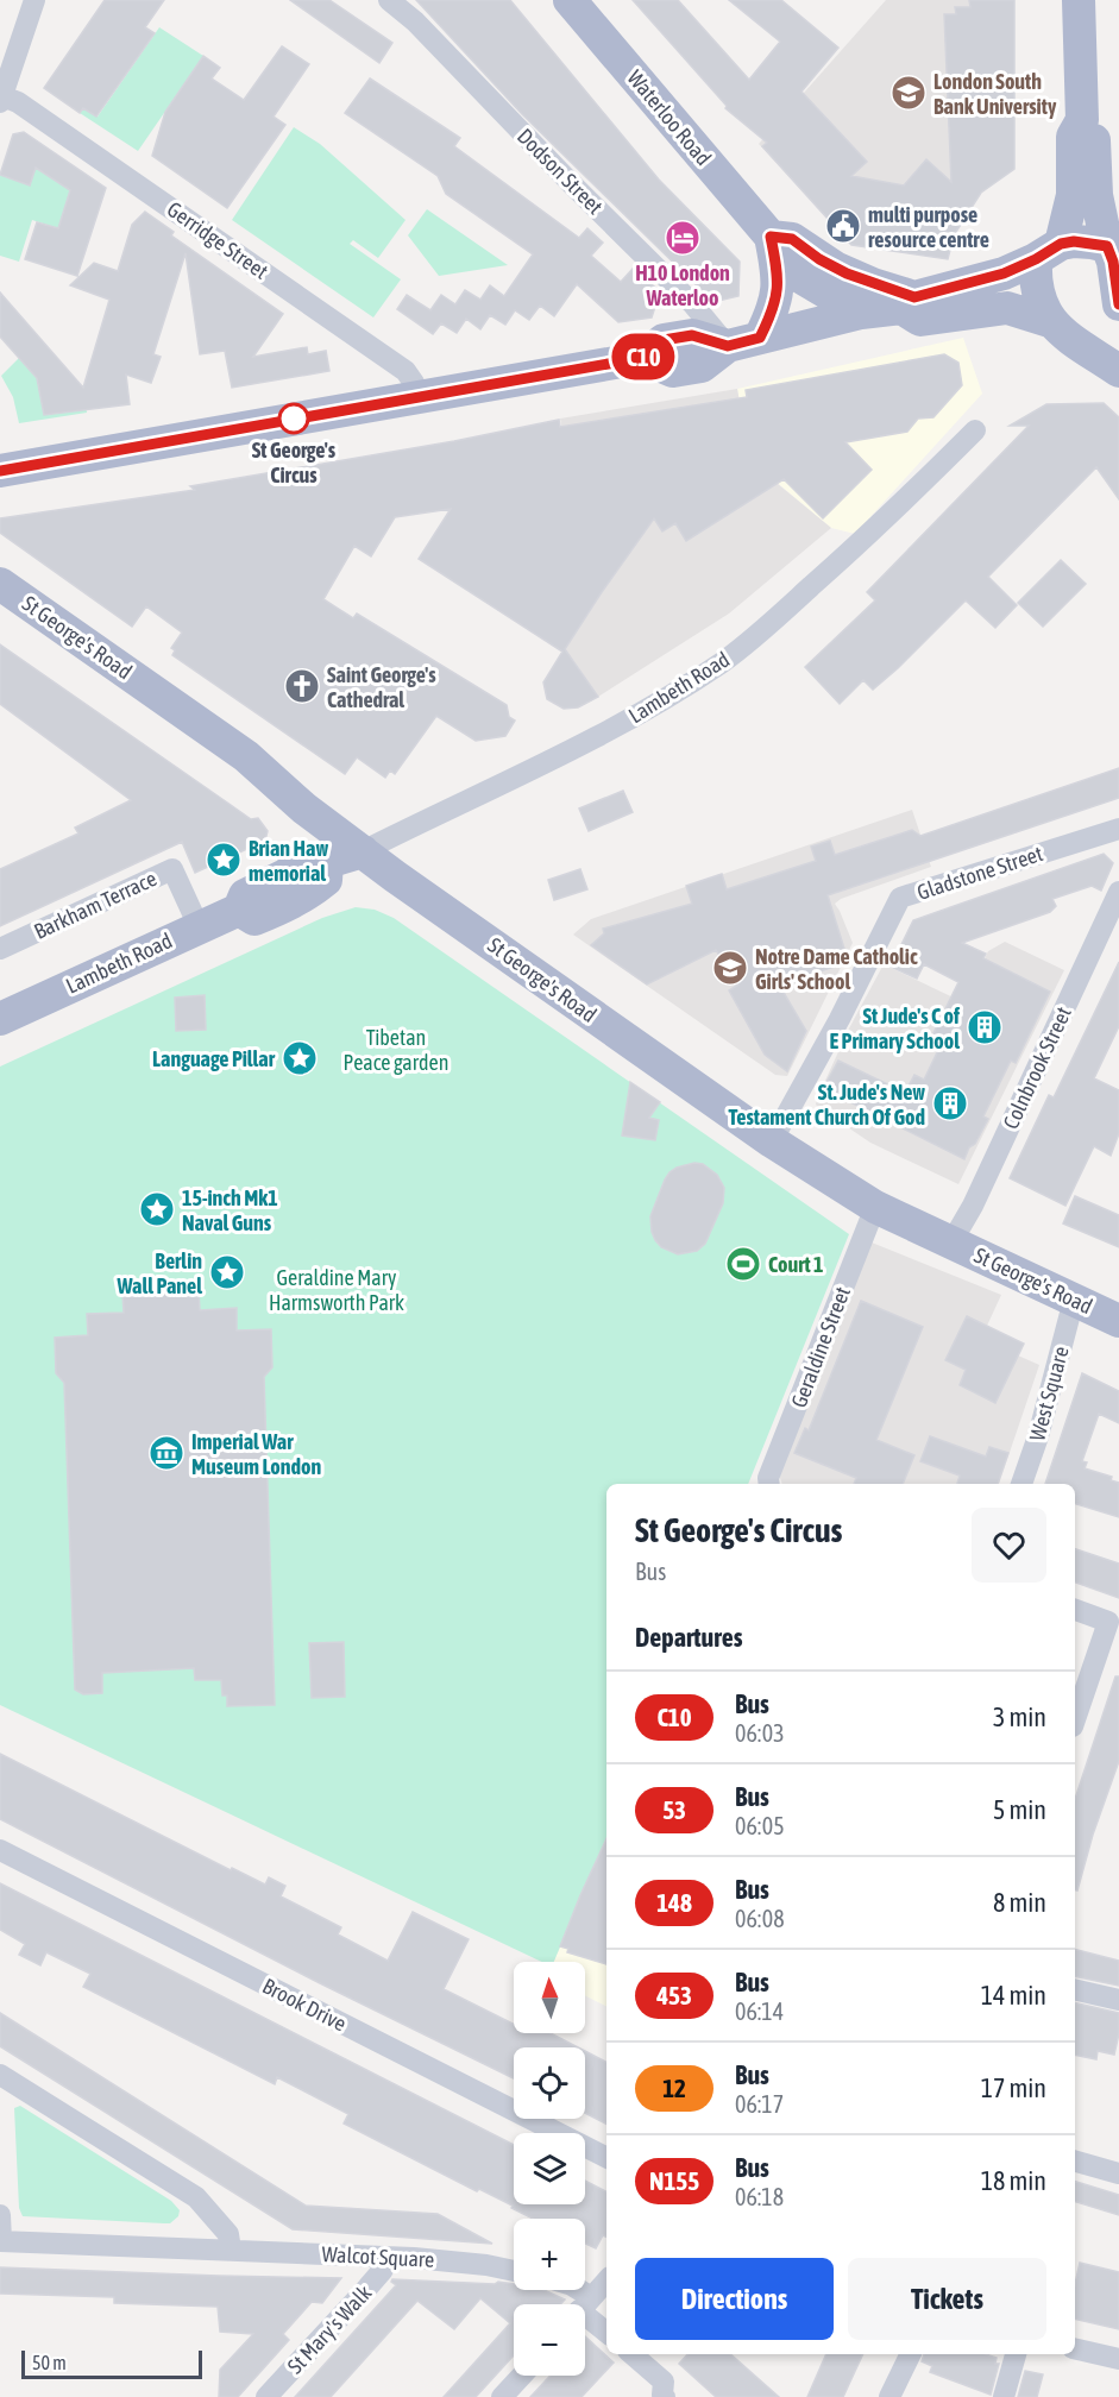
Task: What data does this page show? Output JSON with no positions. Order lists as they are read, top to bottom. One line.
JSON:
{"streets":{"main road":["Waterloo Road","St George's Road","Lambeth Road"],"street":["Dodson Street","Gerridge Street","Gladstone Street","Barkham Terrace","Colnbrook Street","Geraldine Street","West Square","Brook Drive","Walcot Square","St Mary's Walk"]},"crossings":[["St George's Road","Lambeth Road"],["St George's Road","Gladstone Street"],["St George's Road","Colnbrook Street"],["St George's Road","Geraldine Street"],["St George's Road","West Square"],["Lambeth Road","Barkham Terrace"],["Walcot Square","St Mary's Walk"]],"parks":["Tibetan Peace garden","Geraldine Mary Harmsworth Park"],"places":{"school or university":["London South Bank University","Notre Dame Catholic Girls' School"],"public building":["multi purpose resource centre"],"hotel":["H10 London Waterloo"],"other":["St George's Circus"],"church":["Saint George's Cathedral"],"place":["Brian Haw memorial","Language Pillar","15-inch Mk1 Naval Guns","Berlin Wall Panel"],"building":["St Jude's C of E Primary School","St. Jude's New Testament Church Of God"],"sports":["Court 1"],"museum":["Imperial War Museum London"]},"lines":["bus line C10"],"scale_bar":"50 m","north":"top","page":{"on_map":"C10","heading":[["St George's Circus","Bus"],"Departures"],"list":[{"mark":"C10","name":"Bus","note":"06:03","value":"3 min"},{"mark":"53","name":"Bus","note":"06:05","value":"5 min"},{"mark":"148","name":"Bus","note":"06:08","value":"8 min"},{"mark":"453","name":"Bus","note":"06:14","value":"14 min"},{"mark":"12","name":"Bus","note":"06:17","value":"17 min"},{"mark":"N155","name":"Bus","note":"06:18","value":"18 min"}],"map_buttons":["+","−"],"buttons":["Directions","Tickets"],"scale":"50 m"}}
